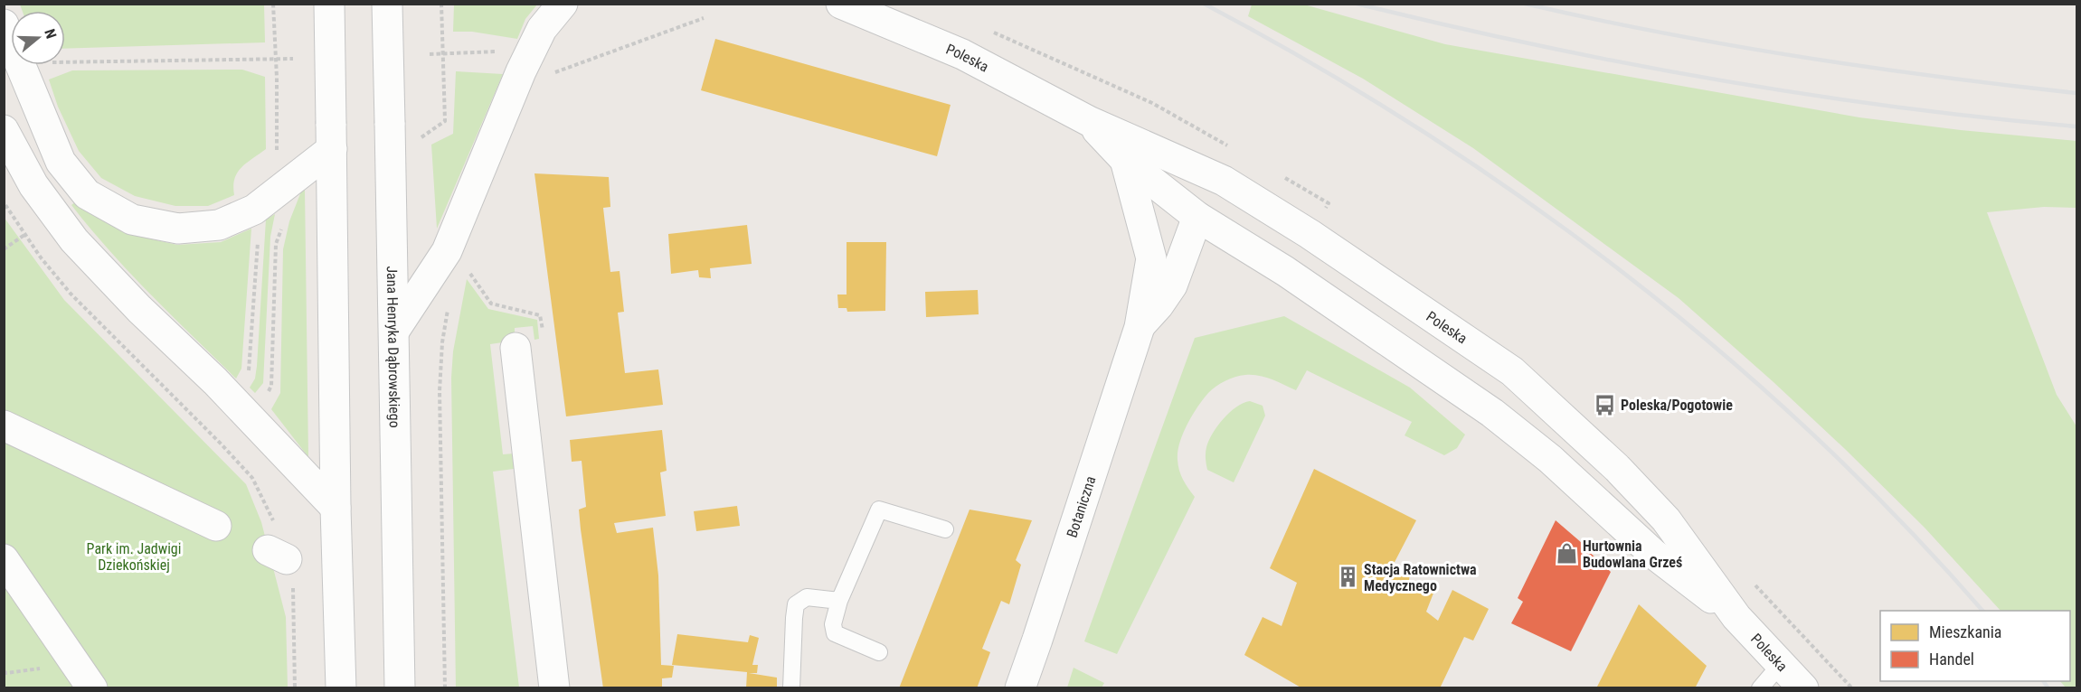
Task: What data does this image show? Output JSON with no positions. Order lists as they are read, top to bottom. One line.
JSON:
{"streets":{"main road":["Poleska","Jana Henryka Dąbrowskiego","Botaniczna"]},"crossings":[["Poleska","Botaniczna"]],"parks":["Park im. Jadwigi Dziekońskiej"],"places":{"bus stop":["Poleska/Pogotowie"],"shop":["Hurtownia Budowlana Grześ"],"building":["Stacja Ratownictwa Medycznego"]},"legend":["Mieszkania","Handel"],"north":"right"}
